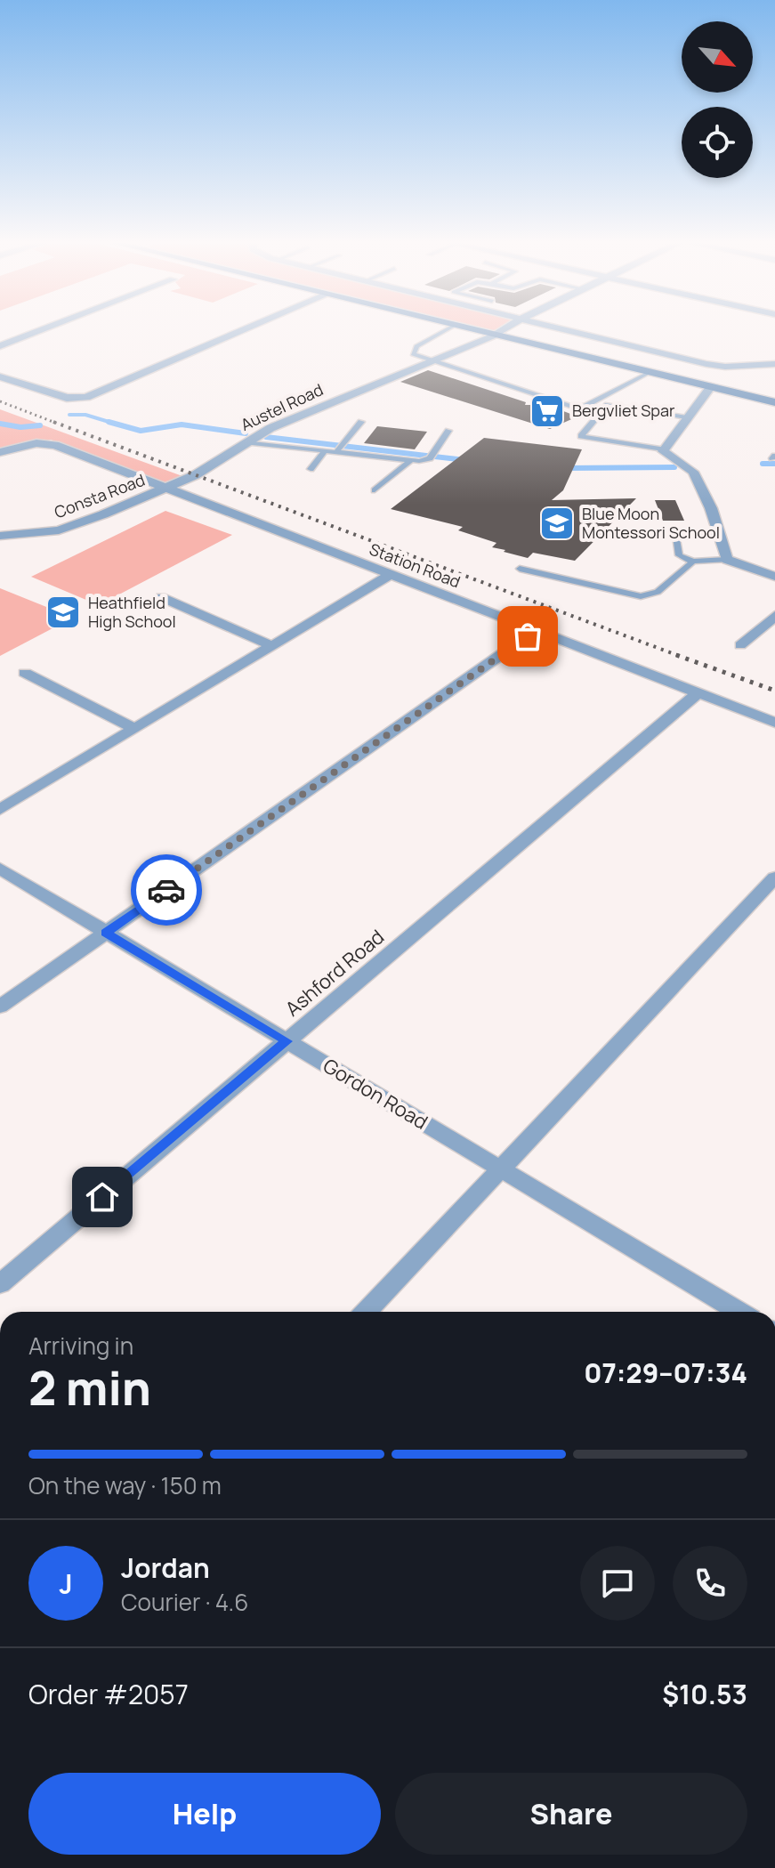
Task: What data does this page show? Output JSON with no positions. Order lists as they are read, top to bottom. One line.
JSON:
{"streets":{"street":["Austel Road","Consta Road","Station Road","Ashford Road","Gordon Road"]},"crossings":[["Austel Road","Consta Road"],["Austel Road","Station Road"],["Consta Road","Station Road"],["Station Road","Ashford Road"],["Ashford Road","Gordon Road"]],"places":{"supermarket":["Bergvliet Spar"],"school or university":["Blue Moon Montessori School","Heathfield High School"]},"north":"bottom right","page":{"heading":["2 min","Arriving in","07:29–07:34"],"panel":["Jordan","Courier · 4.6","Order #2057","$10.53"],"bar":"On the way · 150 m","round":"J","buttons":["Help","Share"]}}
